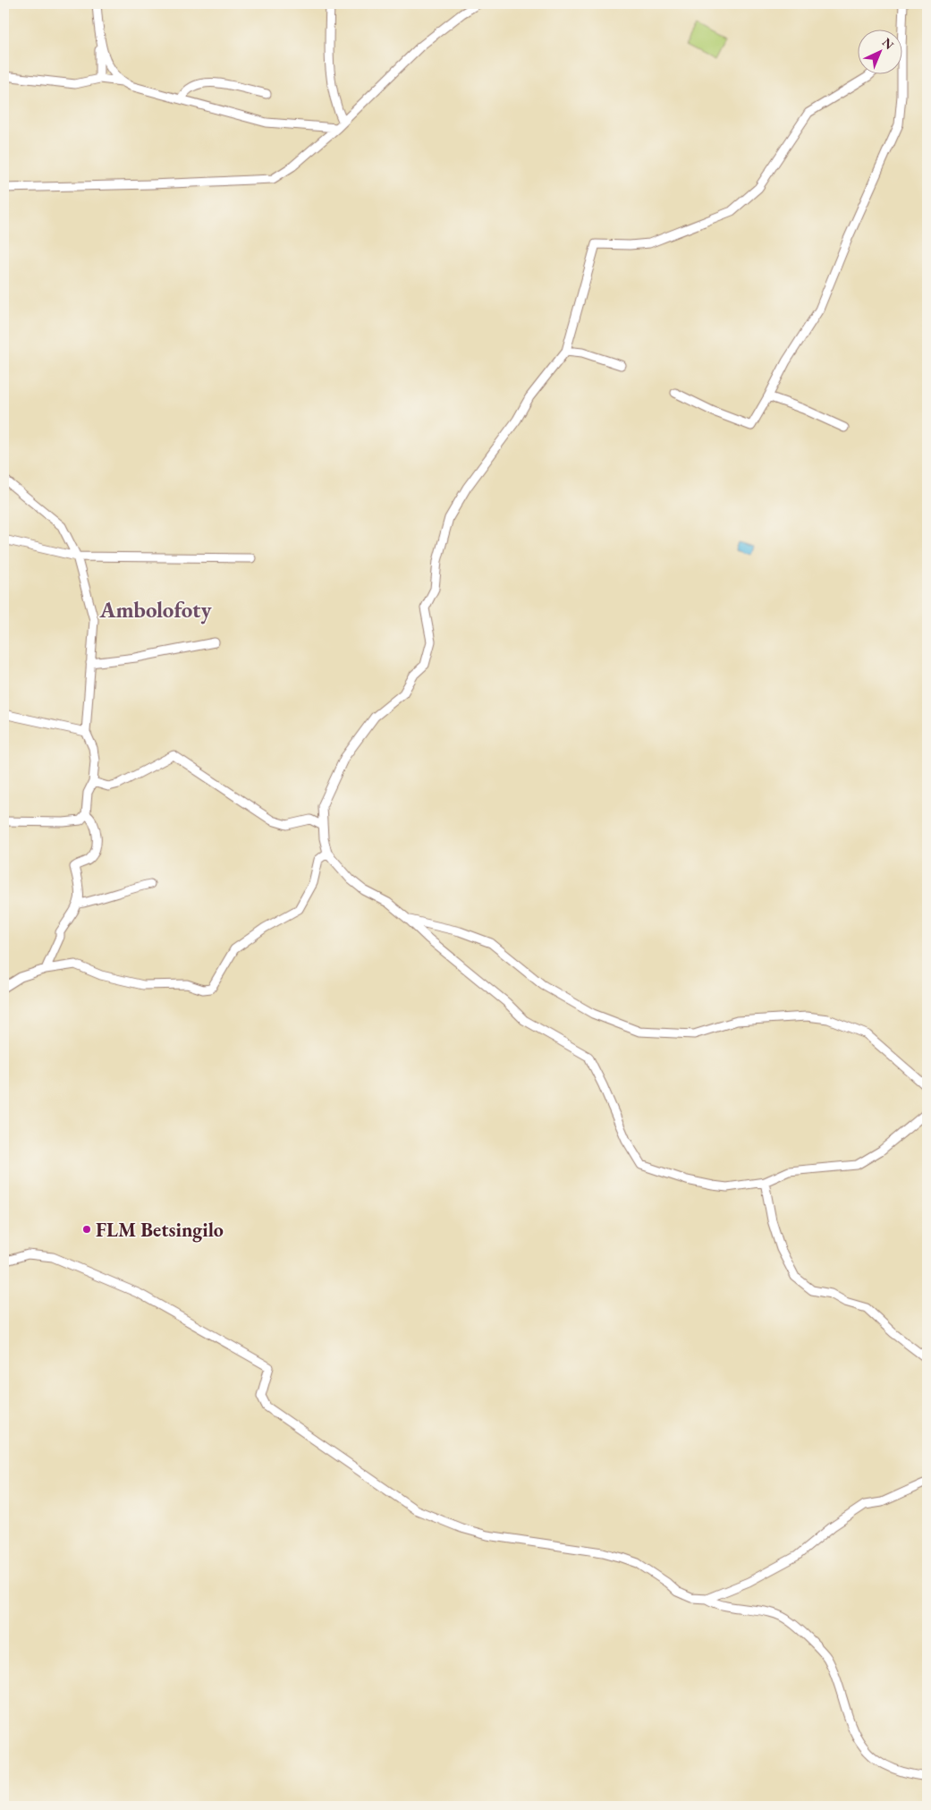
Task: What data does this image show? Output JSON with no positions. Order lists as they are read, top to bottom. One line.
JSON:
{"districts":["Ambolofoty"],"places":["FLM Betsingilo"],"north":"top right"}
